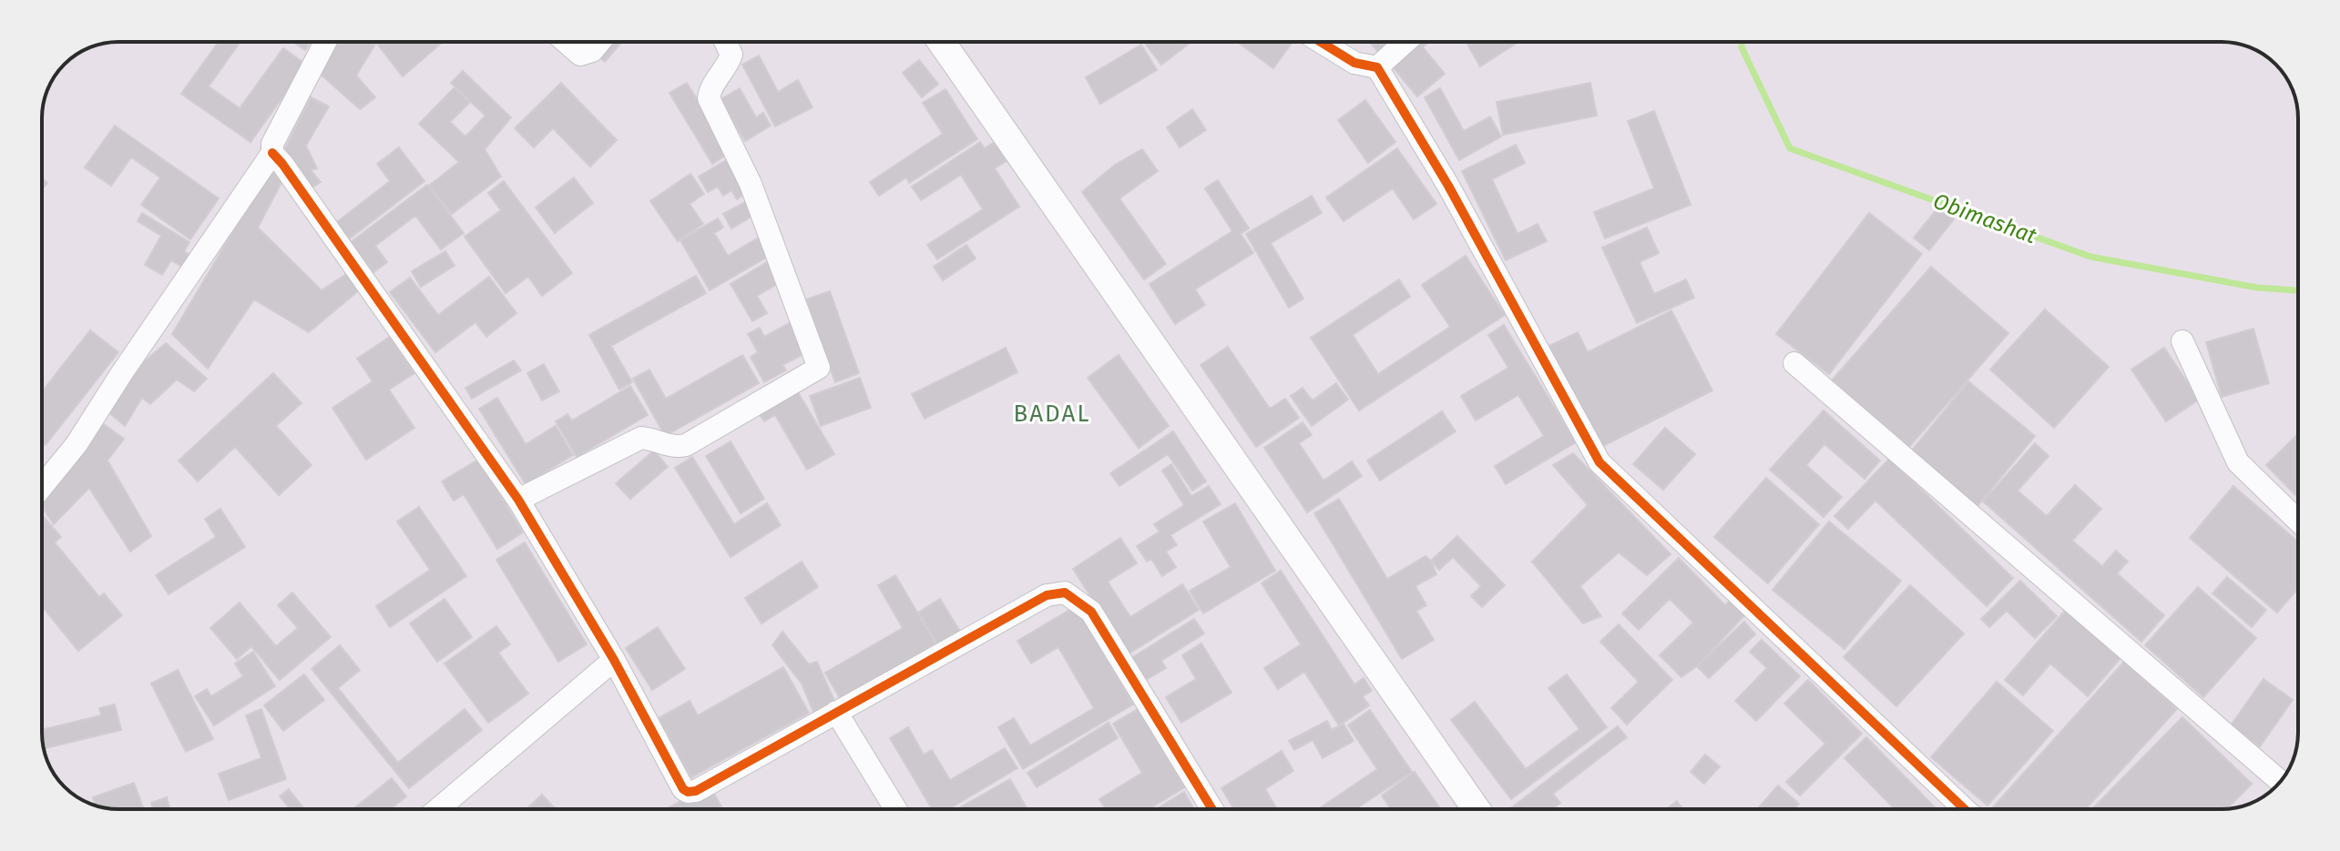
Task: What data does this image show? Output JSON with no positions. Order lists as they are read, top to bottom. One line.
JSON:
{"districts":["BADAL"],"water":["Obimashat"]}
